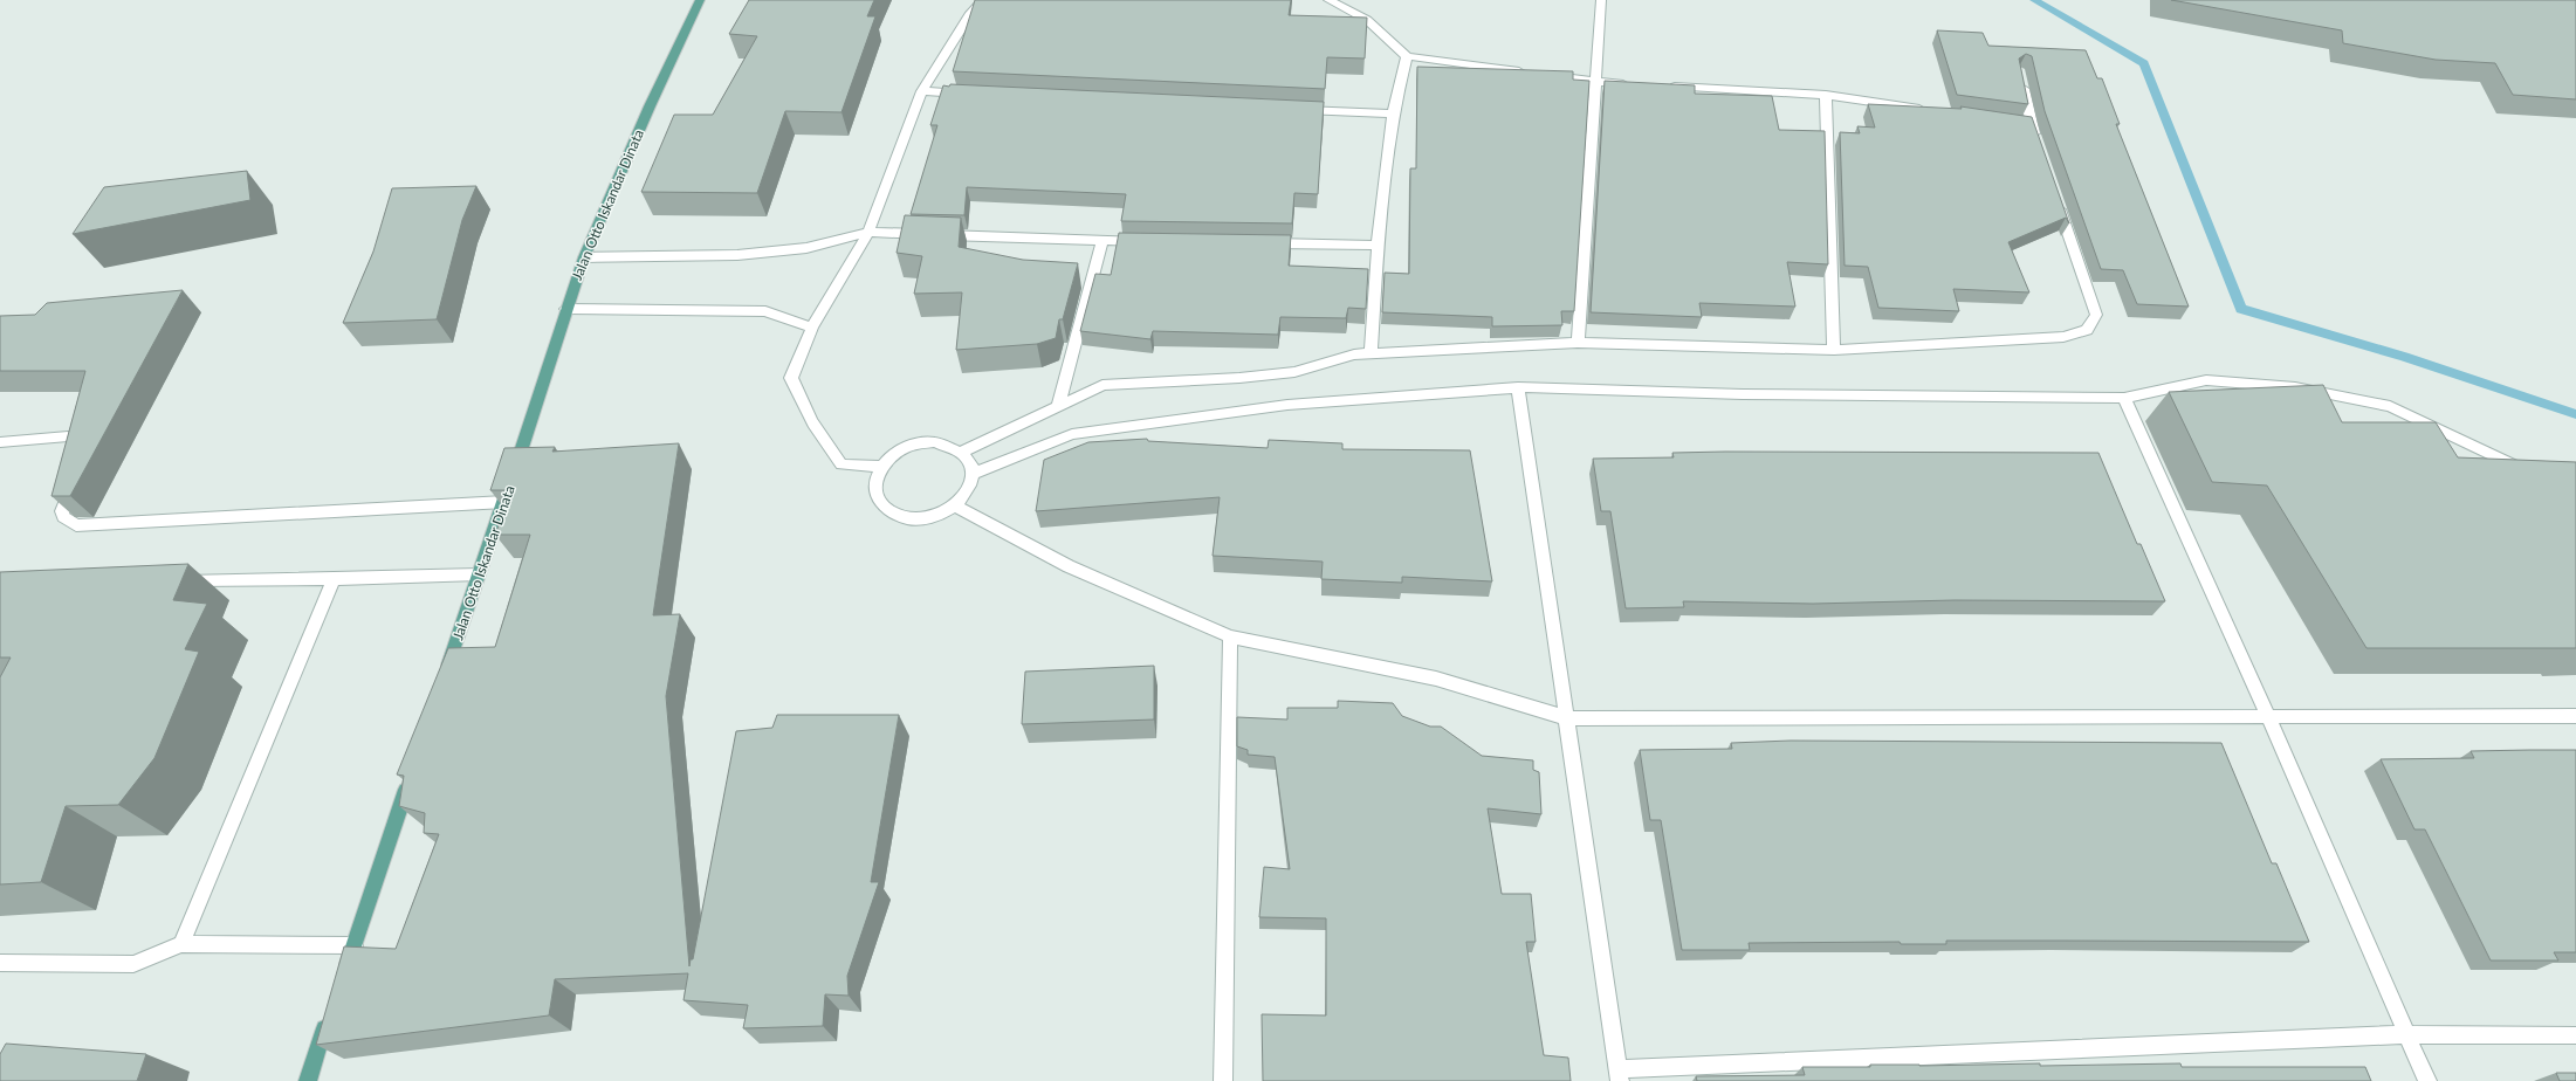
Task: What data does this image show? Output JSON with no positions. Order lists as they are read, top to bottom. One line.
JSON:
{"streets":{"main road":["Jalan Otto Iskandar Dinata"]}}
